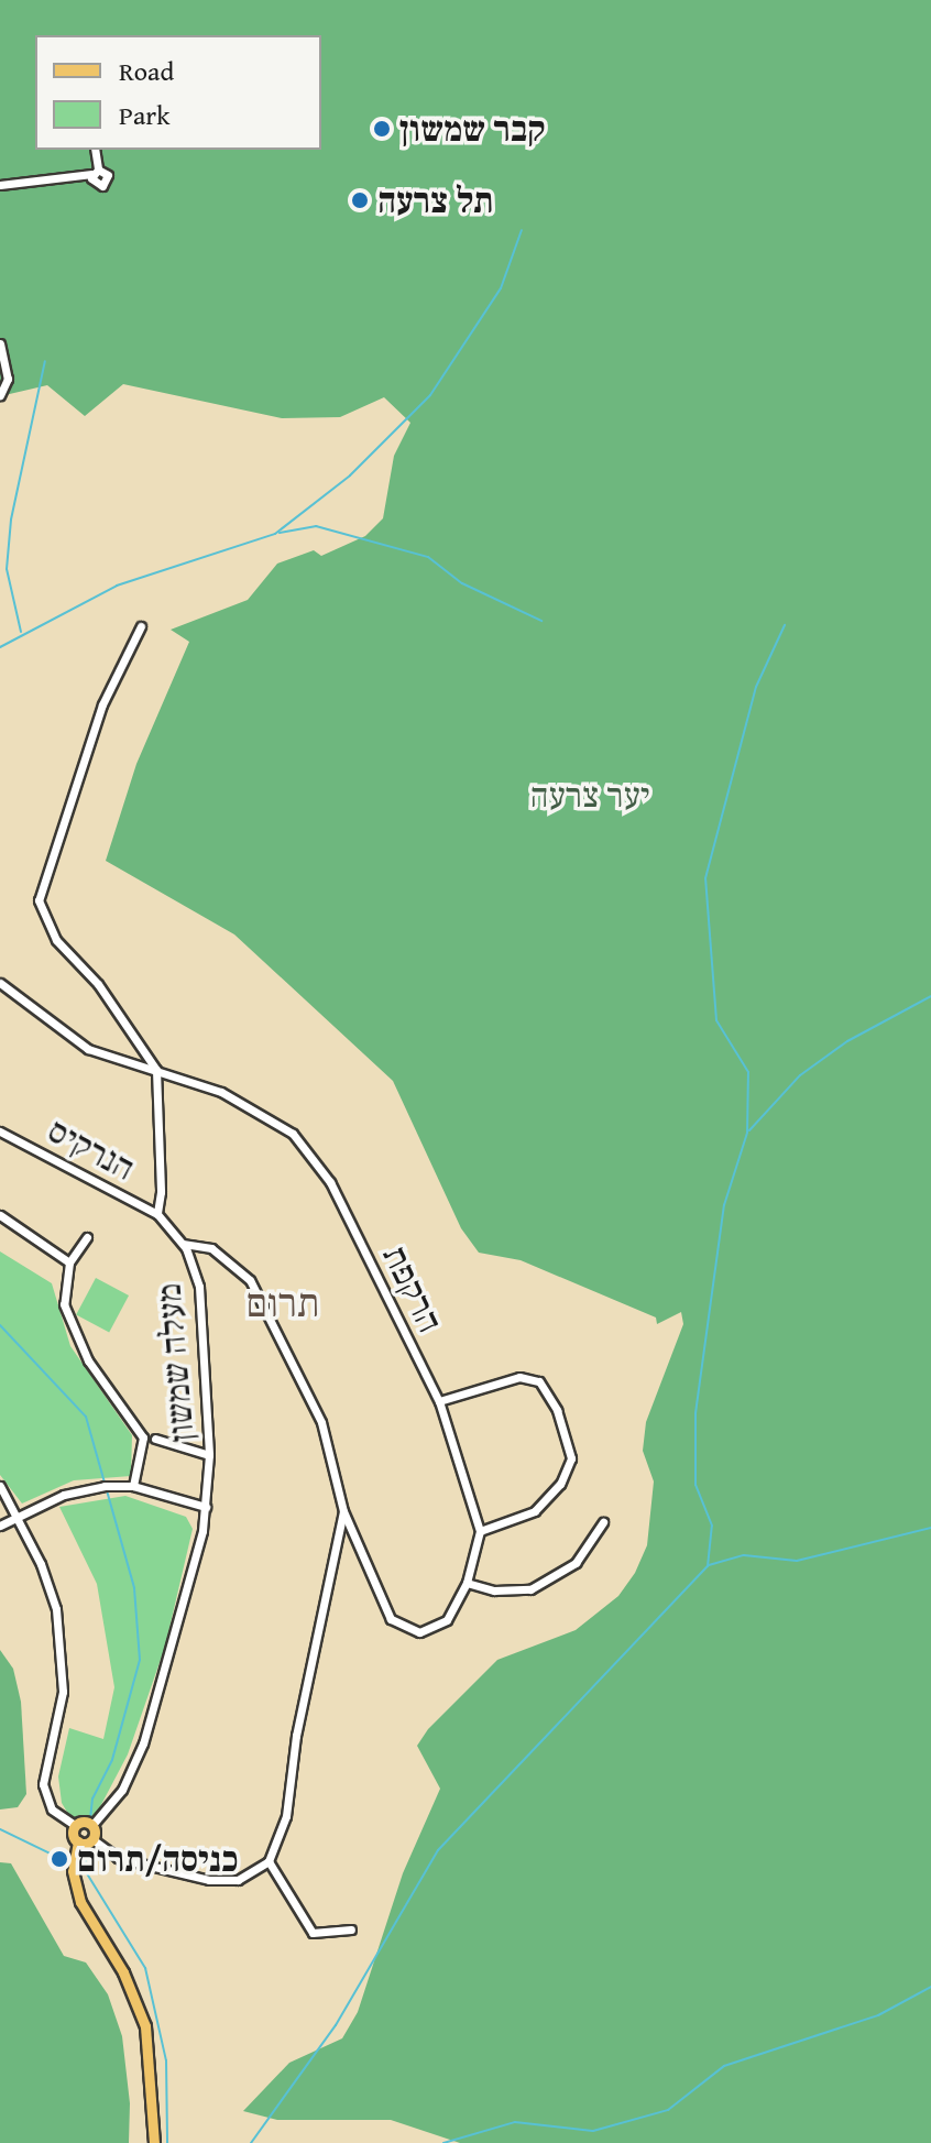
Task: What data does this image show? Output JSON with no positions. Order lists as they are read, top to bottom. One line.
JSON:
{"streets":{"street":["הנרקיס","הרקפת","מעלה שמשון"]},"crossings":[["הנרקיס","מעלה שמשון"]],"districts":["תרום"],"parks":["יער צרעה"],"places":["קבר שמשון","תל צרעה","כניסה/תרום"],"legend":["Road","Park"]}
